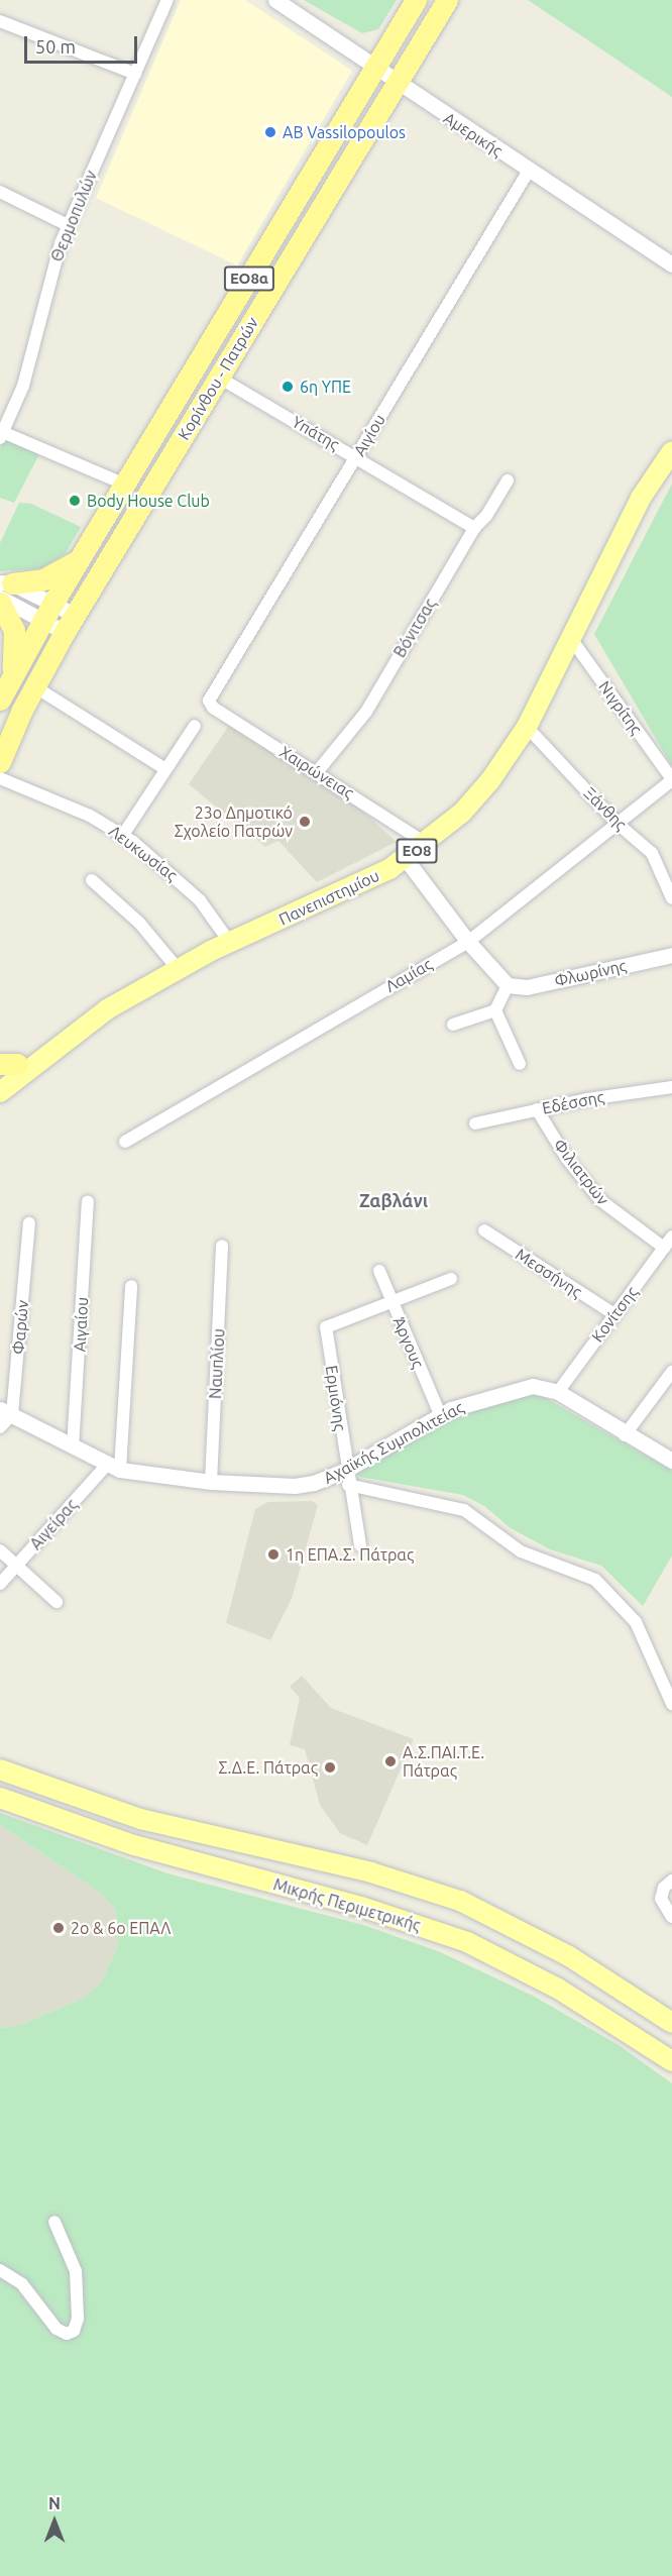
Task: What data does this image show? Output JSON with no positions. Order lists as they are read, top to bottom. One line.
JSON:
{"streets":{"highway":["ΕΟ8α","Κορίνθου - Πατρών"],"main road":["ΕΟ8","Πανεπιστημίου","Μικρής Περιμετρικής"],"street":["Αμερικής","Θερμοπυλών","Υπάτης","Αιγίου","Βόνιτσας","Νιγρίτης","Χαιρώνειας","Ξάνθης","Λευκωσίας","Φλωρίνης","Λαμίας","Εδέσσης","Φιλιατρών","Μεσσήνης","Κονίτσης","Αιγαίου","Φαρών","Άργους","Ναυπλίου","Ερμιόνης","Αχαϊκής Συμπολιτείας","Αιγείρας"]},"crossings":[["Αμερικής","Κορίνθου - Πατρών"],["Αμερικής","Αιγίου"],["Κορίνθου - Πατρών","Υπάτης"],["Υπάτης","Αιγίου"],["Υπάτης","Βόνιτσας"],["Αιγίου","Χαιρώνειας"],["Βόνιτσας","Χαιρώνειας"],["Νιγρίτης","Πανεπιστημίου"],["Νιγρίτης","Λαμίας"],["Χαιρώνειας","Πανεπιστημίου"],["Ξάνθης","Πανεπιστημίου"],["Ξάνθης","Λαμίας"],["Λευκωσίας","Πανεπιστημίου"],["Εδέσσης","Φιλιατρών"],["Φιλιατρών","Κονίτσης"],["Μεσσήνης","Κονίτσης"],["Κονίτσης","Αχαϊκής Συμπολιτείας"],["Αιγαίου","Αχαϊκής Συμπολιτείας"],["Φαρών","Αχαϊκής Συμπολιτείας"],["Άργους","Ερμιόνης"],["Άργους","Αχαϊκής Συμπολιτείας"],["Ναυπλίου","Αχαϊκής Συμπολιτείας"],["Ερμιόνης","Αχαϊκής Συμπολιτείας"],["Αχαϊκής Συμπολιτείας","Αιγείρας"]],"districts":["Ζαβλάνι"],"places":["AB Vassilopoulos","6η ΥΠΕ","Body House Club","23ο Δημοτικό Σχολείο Πατρών","1η ΕΠΑ.Σ. Πάτρας","Α.Σ.ΠΑΙ.Τ.Ε. Πάτρας","Σ.Δ.Ε. Πάτρας","2ο & 6ο ΕΠΑΛ"],"scale_bar":"50 m","north":"top"}
